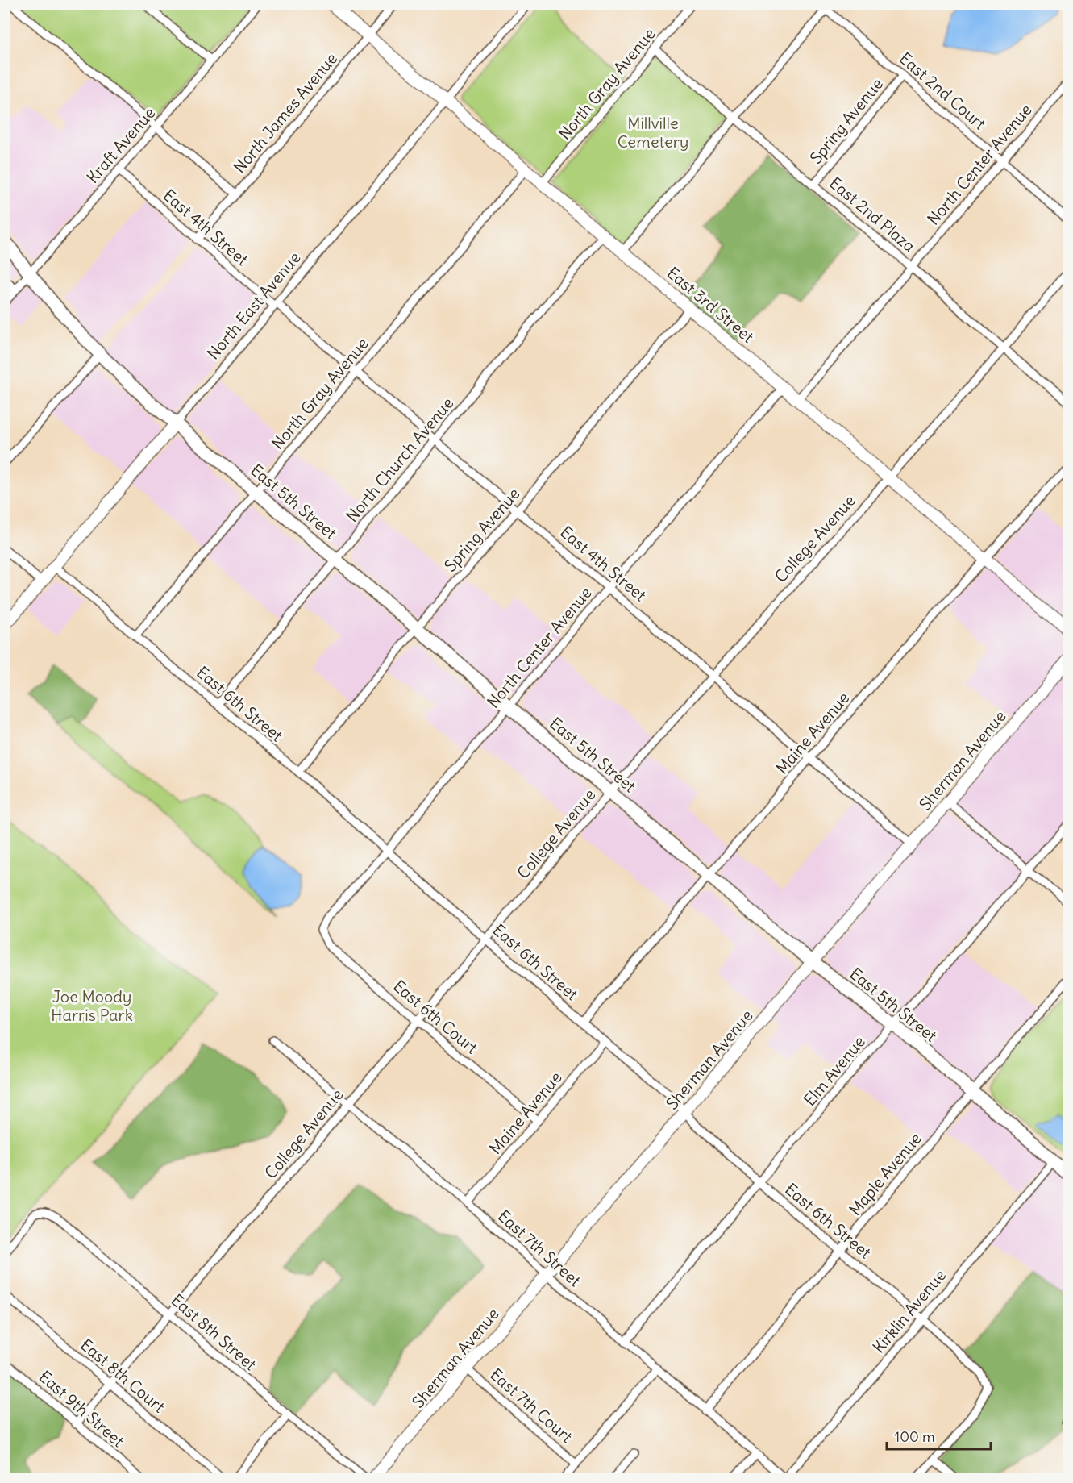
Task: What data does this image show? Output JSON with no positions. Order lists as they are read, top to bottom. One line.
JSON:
{"streets":{"main road":["East 5th Street"],"street":["North Gray Avenue","East 2nd Court","North James Avenue","Spring Avenue","Kraft Avenue","North Center Avenue","East 2nd Plaza","East 4th Street","East 3rd Street","North East Avenue","North Church Avenue","College Avenue","East 6th Street","Maine Avenue","Sherman Avenue","East 6th Court","Elm Avenue","Maple Avenue","East 7th Street","Kirklin Avenue","East 8th Street","East 8th Court","East 7th Court","East 9th Street"]},"crossings":[["North Gray Avenue","East 2nd Plaza"],["North Gray Avenue","East 4th Street"],["North Gray Avenue","East 3rd Street"],["North Gray Avenue","East 5th Street"],["North Gray Avenue","East 6th Street"],["East 2nd Court","Spring Avenue"],["East 2nd Court","North Center Avenue"],["North James Avenue","East 4th Street"],["North James Avenue","East 3rd Street"],["Spring Avenue","East 2nd Plaza"],["Spring Avenue","East 4th Street"],["Spring Avenue","East 3rd Street"],["Spring Avenue","East 5th Street"],["Spring Avenue","East 6th Street"],["Kraft Avenue","East 4th Street"],["Kraft Avenue","East 5th Street"],["North Center Avenue","East 2nd Plaza"],["North Center Avenue","East 4th Street"],["North Center Avenue","East 3rd Street"],["North Center Avenue","East 5th Street"],["North Center Avenue","East 6th Street"],["North Center Avenue","East 6th Court"],["East 2nd Plaza","College Avenue"],["East 4th Street","North East Avenue"],["East 4th Street","North Church Avenue"],["East 4th Street","College Avenue"],["East 4th Street","Maine Avenue"],["East 4th Street","Sherman Avenue"],["East 3rd Street","North East Avenue"],["East 3rd Street","North Church Avenue"],["East 3rd Street","College Avenue"],["East 3rd Street","Maine Avenue"],["North East Avenue","East 5th Street"],["North East Avenue","East 6th Street"],["North Church Avenue","East 5th Street"],["North Church Avenue","East 6th Street"],["East 5th Street","College Avenue"],["East 5th Street","Maine Avenue"],["East 5th Street","Sherman Avenue"],["East 5th Street","Elm Avenue"],["East 5th Street","Maple Avenue"],["East 5th Street","Kirklin Avenue"],["College Avenue","East 6th Street"],["College Avenue","East 6th Court"],["College Avenue","East 7th Street"],["College Avenue","East 8th Street"],["College Avenue","East 8th Court"],["College Avenue","East 9th Street"],["East 6th Street","Maine Avenue"],["East 6th Street","Sherman Avenue"],["East 6th Street","Elm Avenue"],["East 6th Street","Maple Avenue"],["East 6th Street","Kirklin Avenue"],["Maine Avenue","East 6th Court"],["Maine Avenue","East 7th Street"],["Sherman Avenue","East 7th Street"],["Sherman Avenue","East 7th Court"],["Elm Avenue","East 7th Street"],["Maple Avenue","East 7th Street"],["East 7th Street","Kirklin Avenue"]],"parks":["Millville Cemetery","Joe Moody Harris Park"],"scale_bar":"100 m"}
